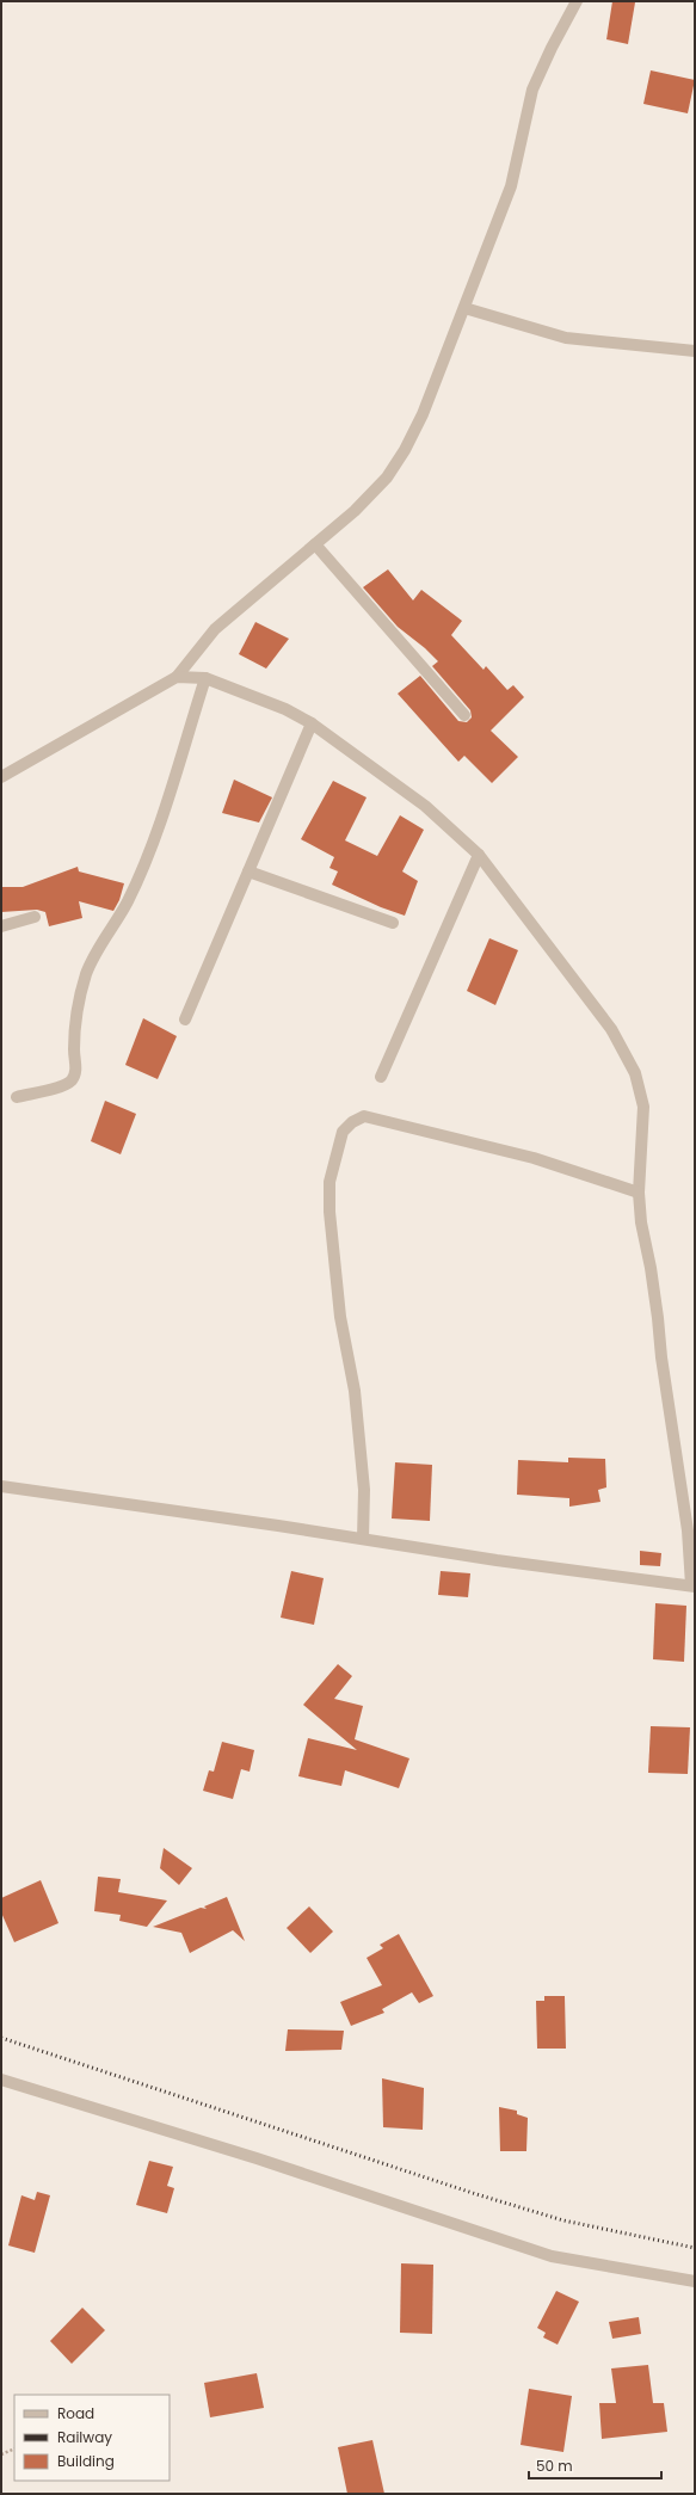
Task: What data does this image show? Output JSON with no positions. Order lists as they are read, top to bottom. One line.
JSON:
{"legend":["Road","Railway","Building"],"scale_bar":"50 m"}
